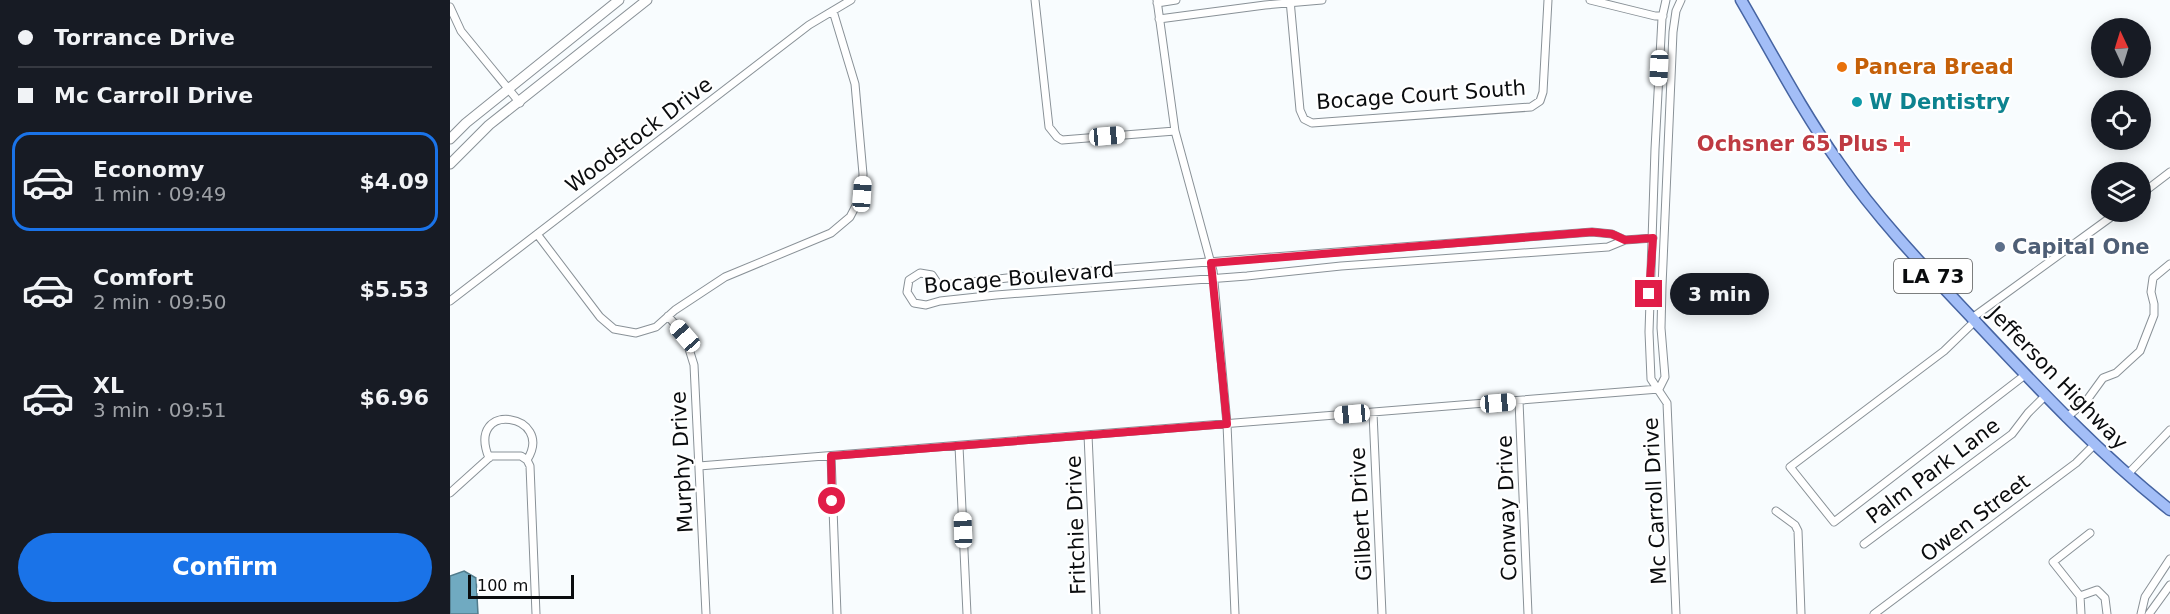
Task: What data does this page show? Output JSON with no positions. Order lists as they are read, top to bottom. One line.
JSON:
{"streets":{"main road":["LA 73","Jefferson Highway"],"street":["Bocage Court South","Woodstock Drive","Bocage Boulevard","Murphy Drive","Palm Park Lane","Mc Carroll Drive","Conway Drive","Gilbert Drive","Owen Street","Fritchie Drive"]},"crossings":[["Bocage Boulevard","Mc Carroll Drive"],["Jefferson Highway","Palm Park Lane"],["Jefferson Highway","Owen Street"]],"places":{"other":["Panera Bread","W Dentistry","Capital One"],"health":["Ochsner 65 Plus"]},"scale_bar":"100 m","north":"top","page":{"banner":["Torrance Drive","Mc Carroll Drive"],"list":[{"name":"Economy","note":"1 min · 09:49","value":"$4.09"},{"name":"Comfort","note":"2 min · 09:50","value":"$5.53"},{"name":"XL","note":"3 min · 09:51","value":"$6.96"}],"bubble":"3 min","buttons":"Confirm","scale":"100 m"}}
